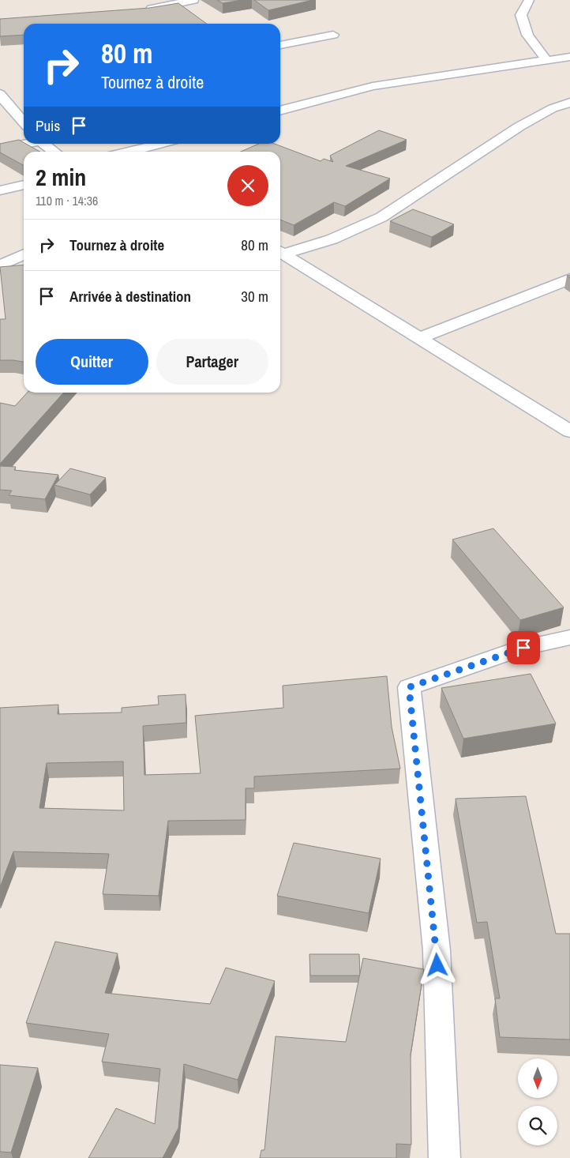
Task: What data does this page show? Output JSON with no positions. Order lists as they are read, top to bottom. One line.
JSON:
{"north":"bottom","page":{"turn":["80 m","Tournez à droite"],"then":"Puis","heading":["2 min","110 m · 14:36"],"list":[{"name":"Tournez à droite","value":"80 m"},{"name":"Arrivée à destination","value":"30 m"}],"buttons":["Quitter","Partager"]}}
